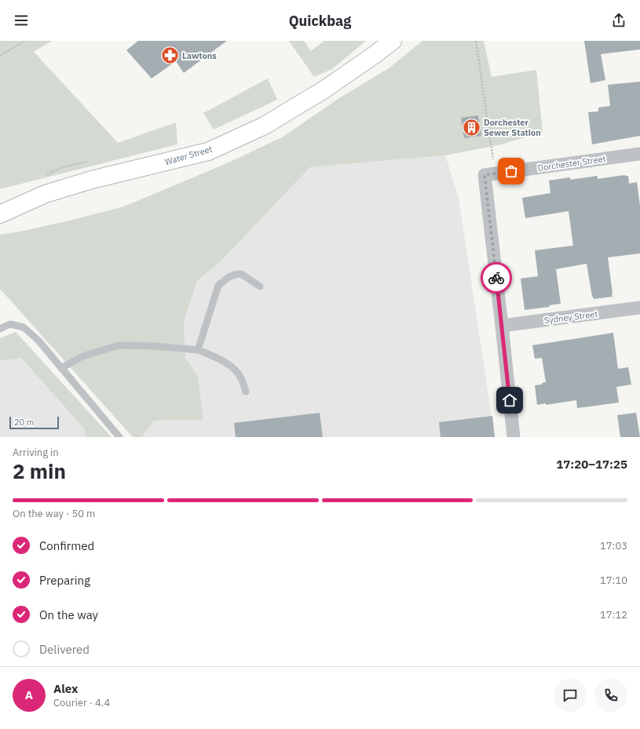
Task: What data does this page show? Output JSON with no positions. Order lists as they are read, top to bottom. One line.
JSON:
{"streets":{"street":["Water Street","Dorchester Street","Sydney Street"]},"places":{"pharmacy":["Lawtons"],"building":["Dorchester Sewer Station"]},"scale_bar":"20 m","page":{"header":"Quickbag","scale":"20 m","heading":["2 min","Arriving in","17:20–17:25"],"panel":["Alex","Courier · 4.4"],"bar":"On the way · 50 m","list":[["Confirmed","17:03"],["Preparing","17:10"],["On the way","17:12"],"Delivered"],"round":"A"}}
